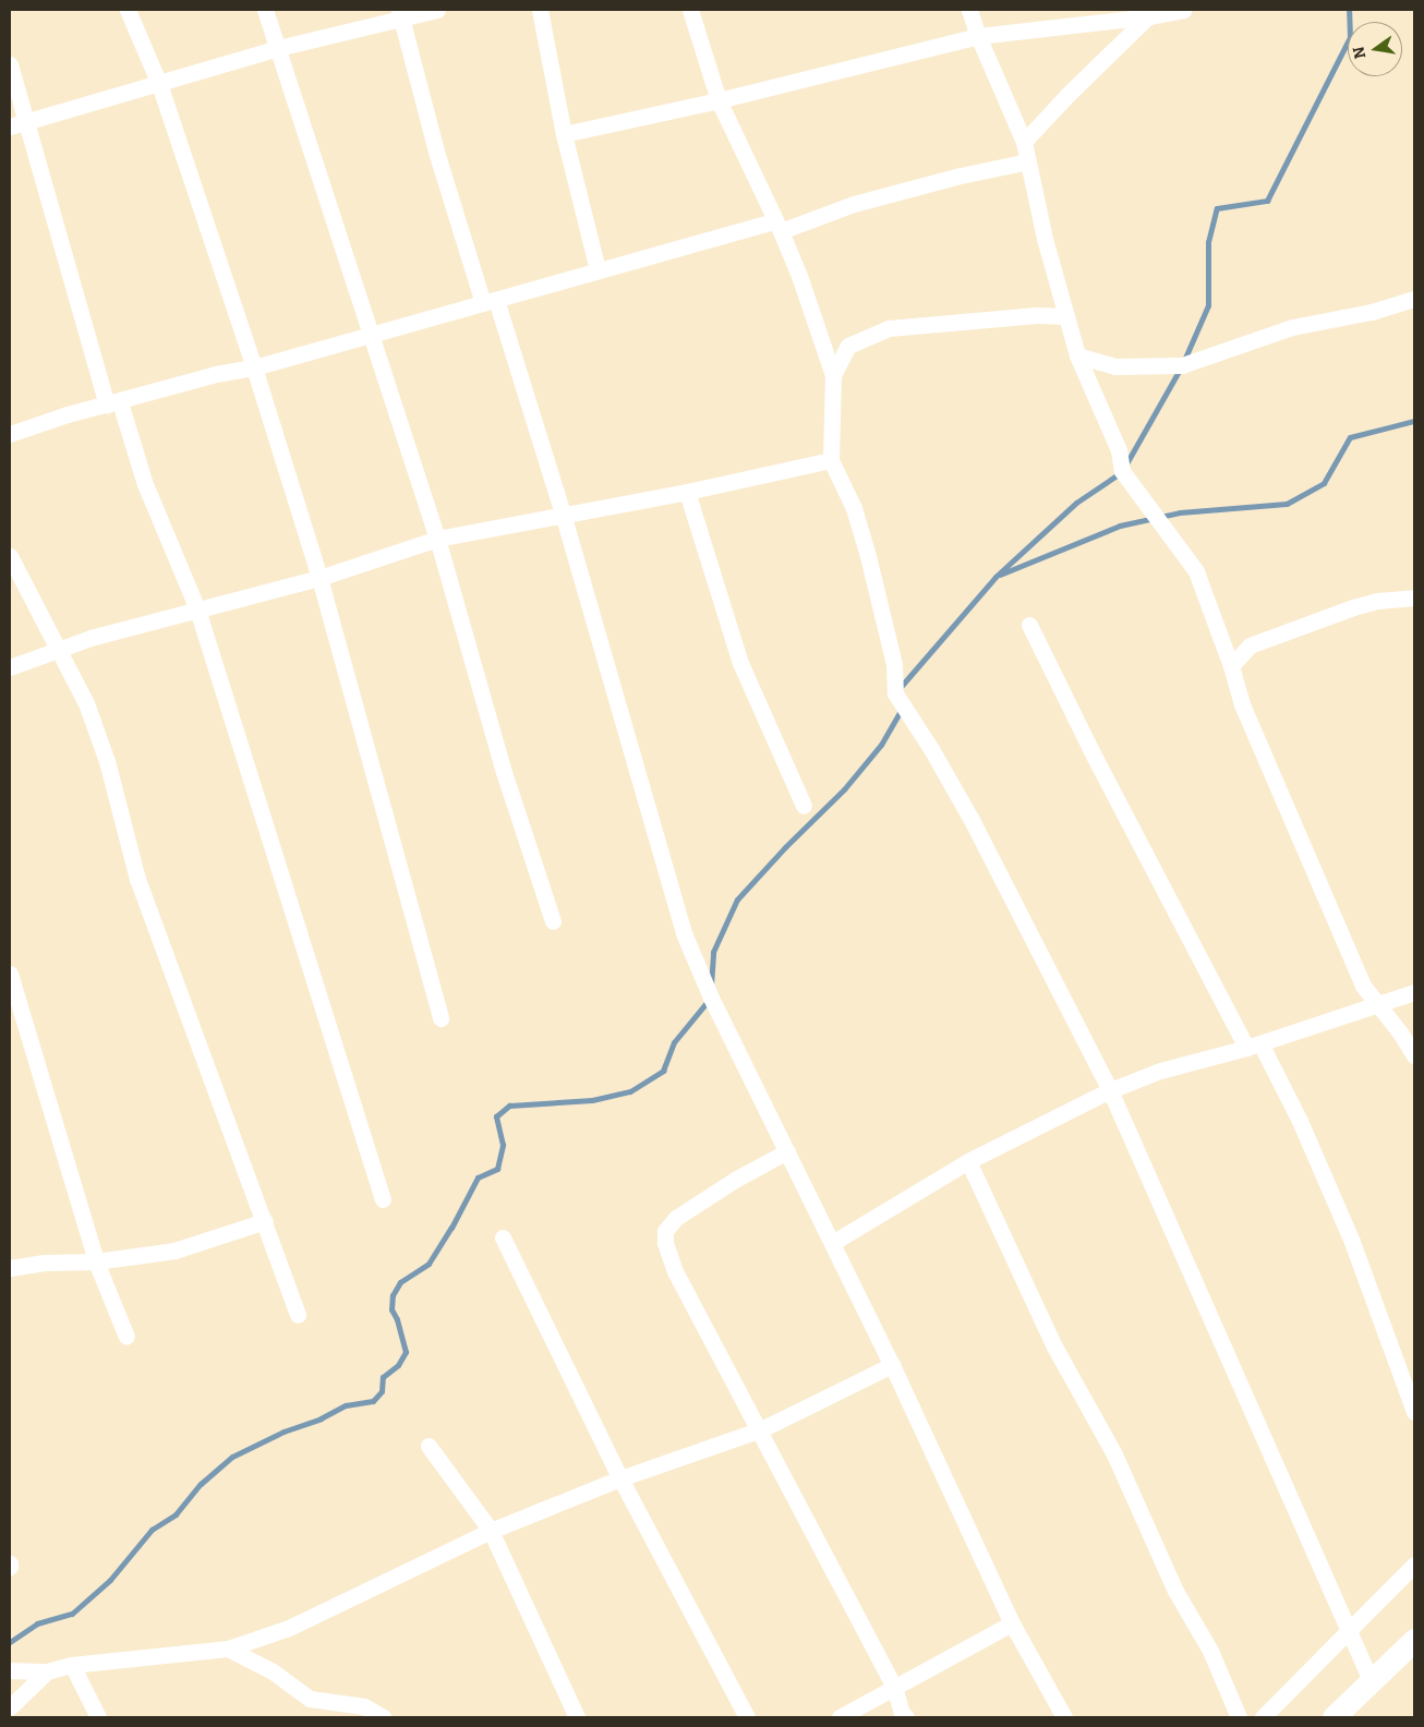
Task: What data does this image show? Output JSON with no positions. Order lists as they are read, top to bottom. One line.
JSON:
{"north":"left"}
